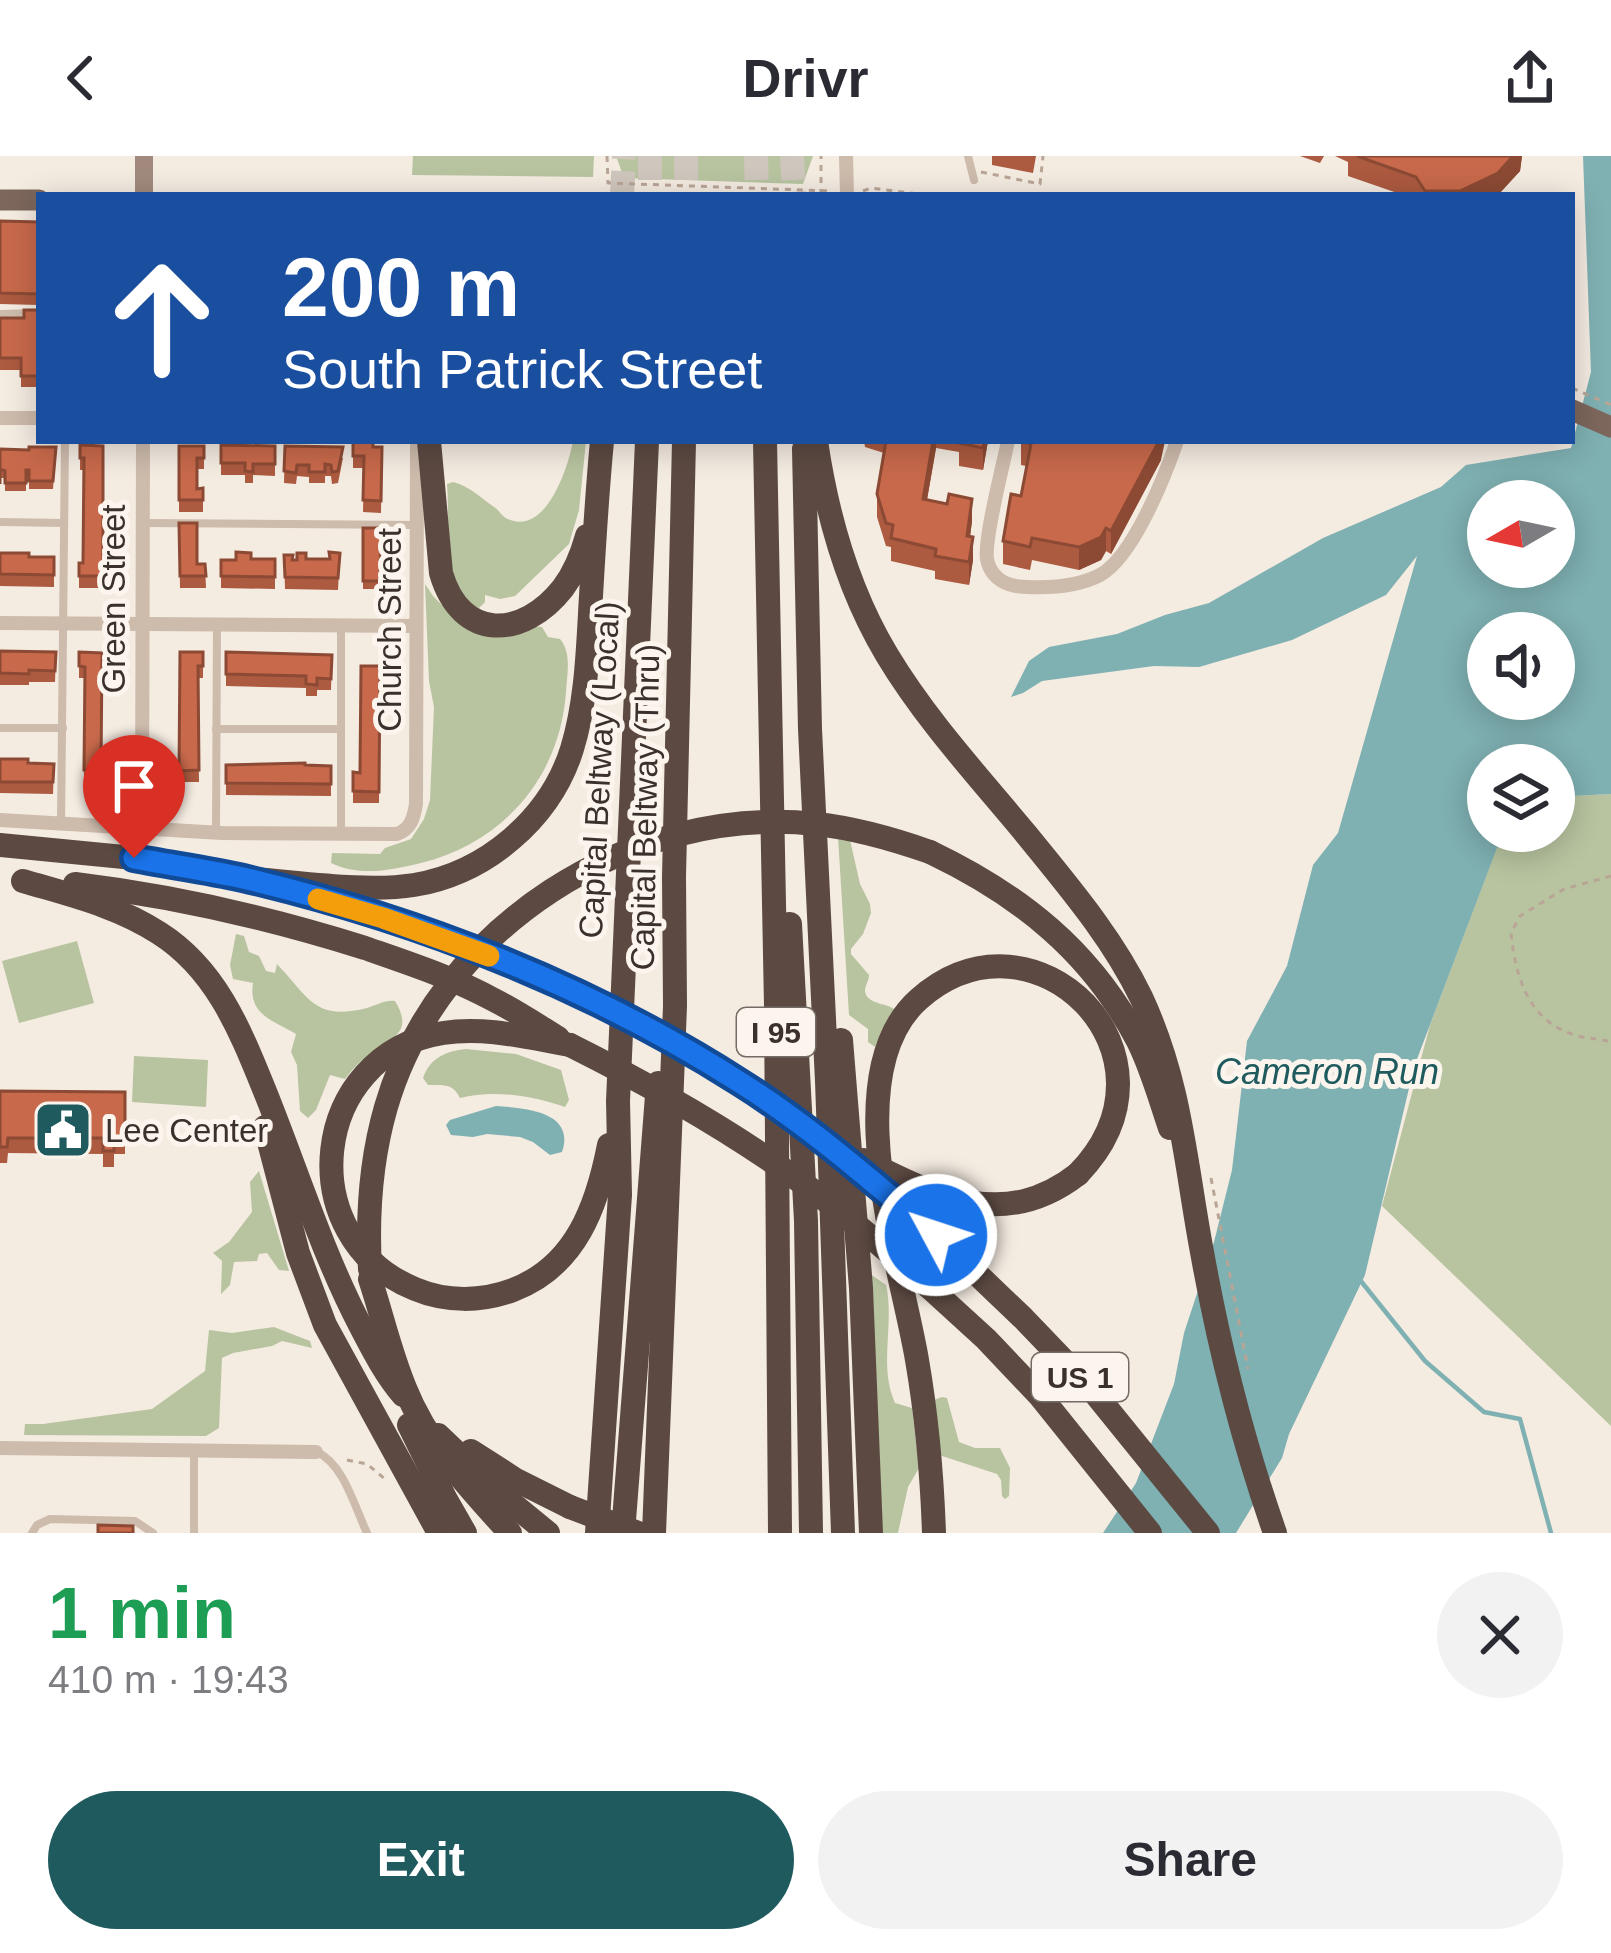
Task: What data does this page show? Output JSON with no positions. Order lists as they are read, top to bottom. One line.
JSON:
{"streets":{"highway":["Capital Beltway (Local)","Capital Beltway (Thru)","I 95","US 1"],"street":["Green Street","Church Street"]},"water":["Cameron Run"],"places":{"public building":["Lee Center"]},"north":"left","page":{"header":"Drivr","turn":["200 m","South Patrick Street"],"heading":["1 min","410 m · 19:43"],"buttons":["Exit","Share"]}}
